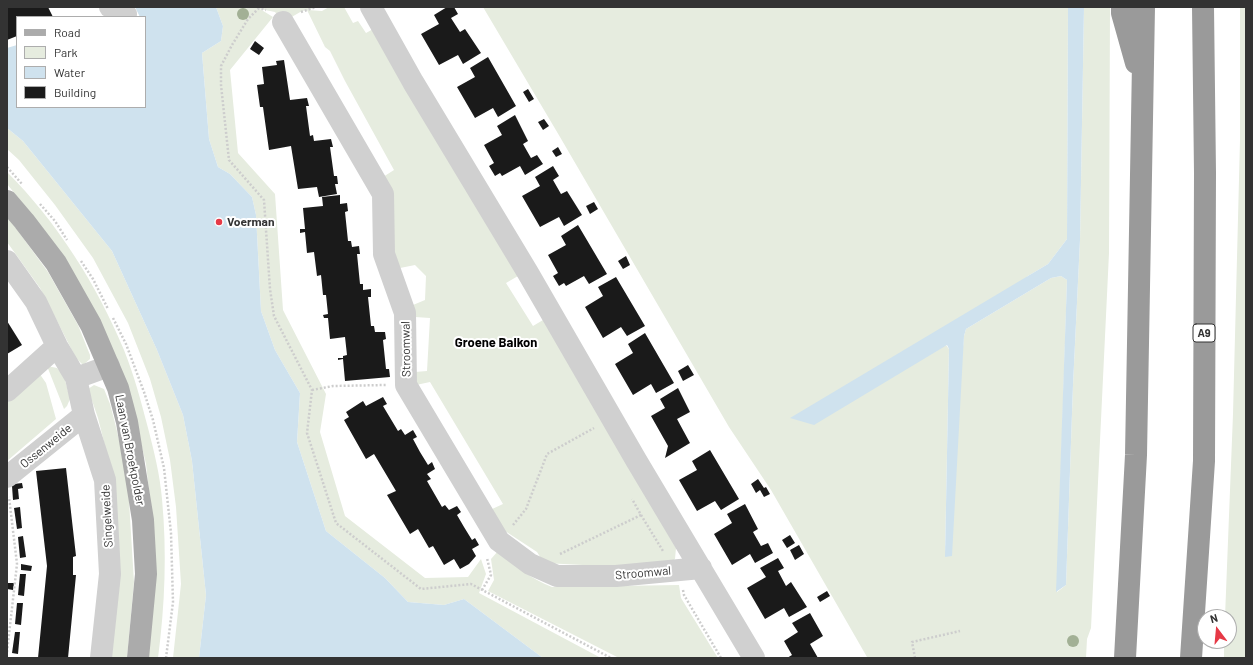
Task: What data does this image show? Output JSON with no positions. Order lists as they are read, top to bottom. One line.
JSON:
{"streets":{"highway":["A9"],"main road":["Laan van Broekpolder"],"street":["Stroomwal","Ossenweide","Singelweide"]},"crossings":[["Ossenweide","Singelweide"]],"districts":["Groene Balkon"],"places":["Voerman"],"legend":["Road","Park","Water","Building"],"north":"top"}
